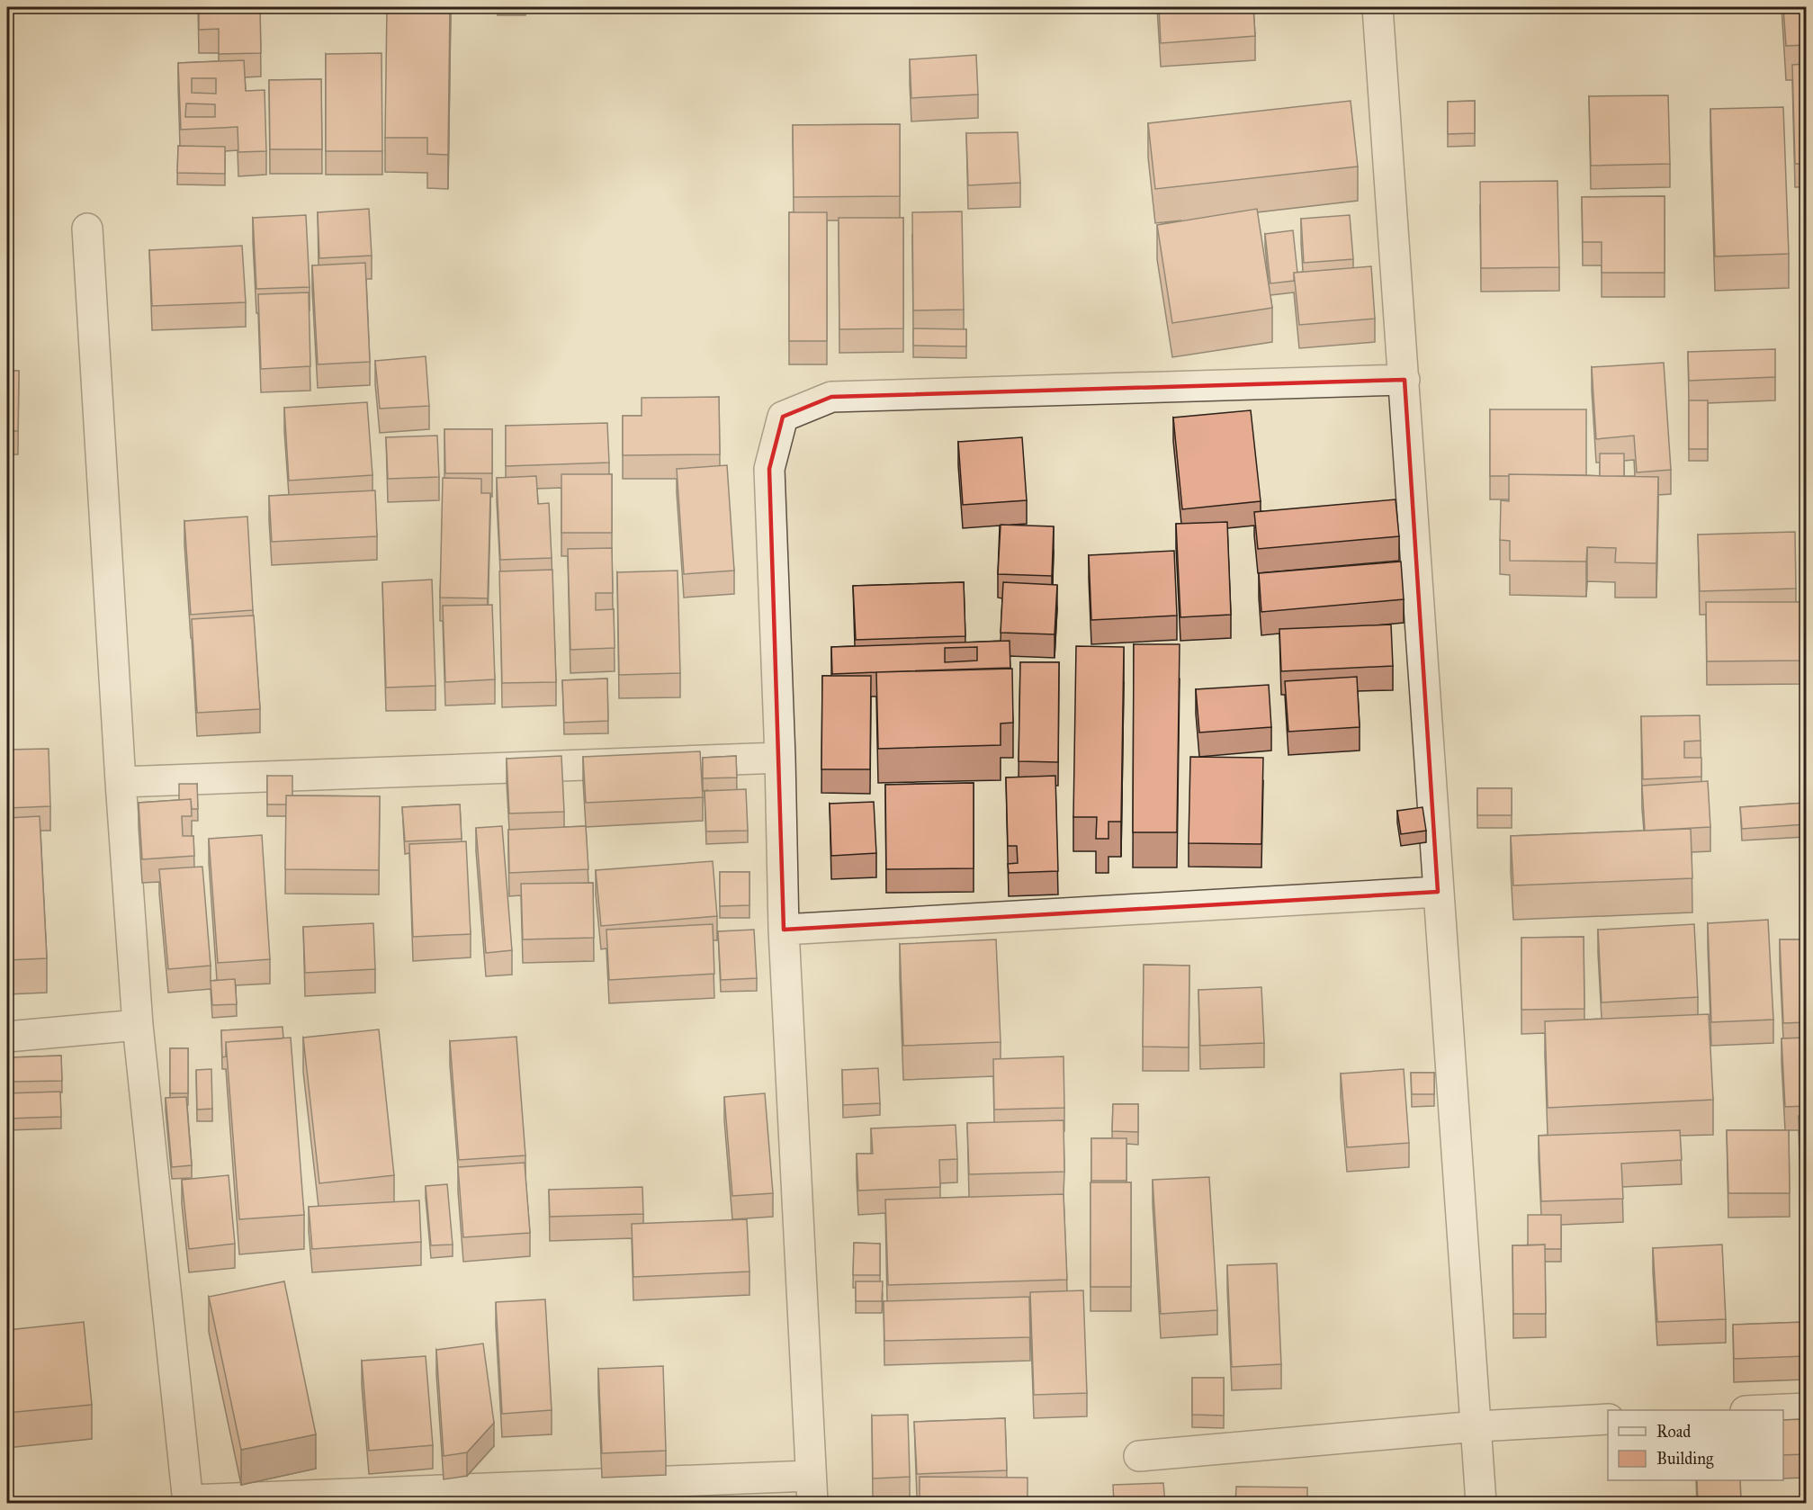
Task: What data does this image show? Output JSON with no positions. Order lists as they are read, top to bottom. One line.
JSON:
{"legend":["Road","Building"]}
